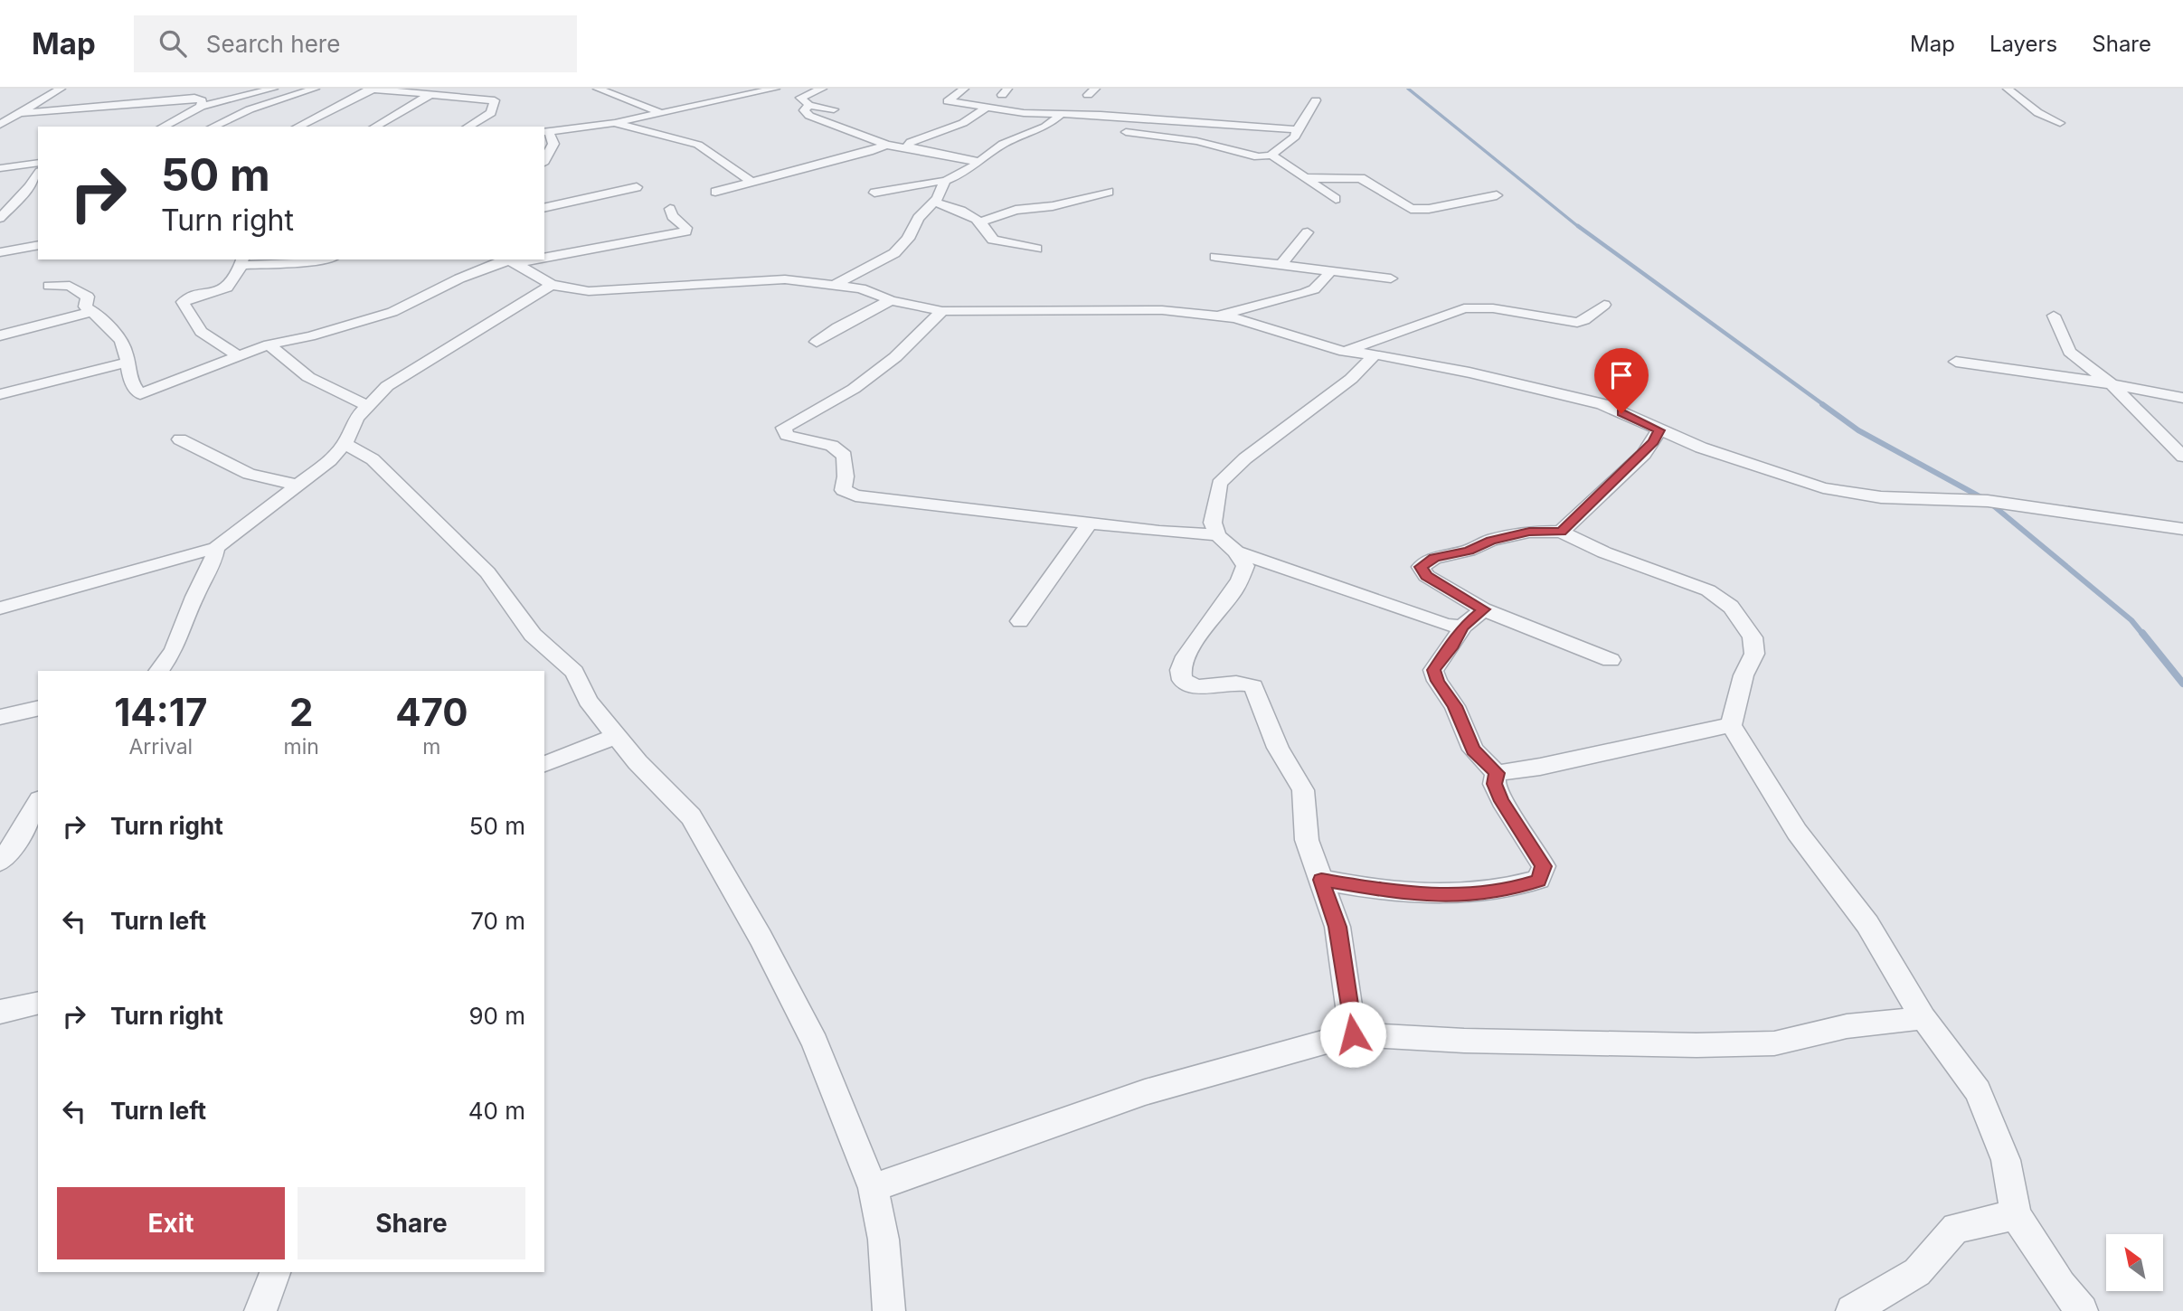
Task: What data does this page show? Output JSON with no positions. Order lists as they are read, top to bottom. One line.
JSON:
{"north":"top left","page":{"header":"Map","search":"Search here","nav":["Map","Layers","Share"],"turn":["50 m","Turn right"],"eta":["14:17","Arrival","2","min","470","m"],"list":[{"name":"Turn right","value":"50 m"},{"name":"Turn left","value":"70 m"},{"name":"Turn right","value":"90 m"},{"name":"Turn left","value":"40 m"}],"buttons":["Exit","Share"]}}
